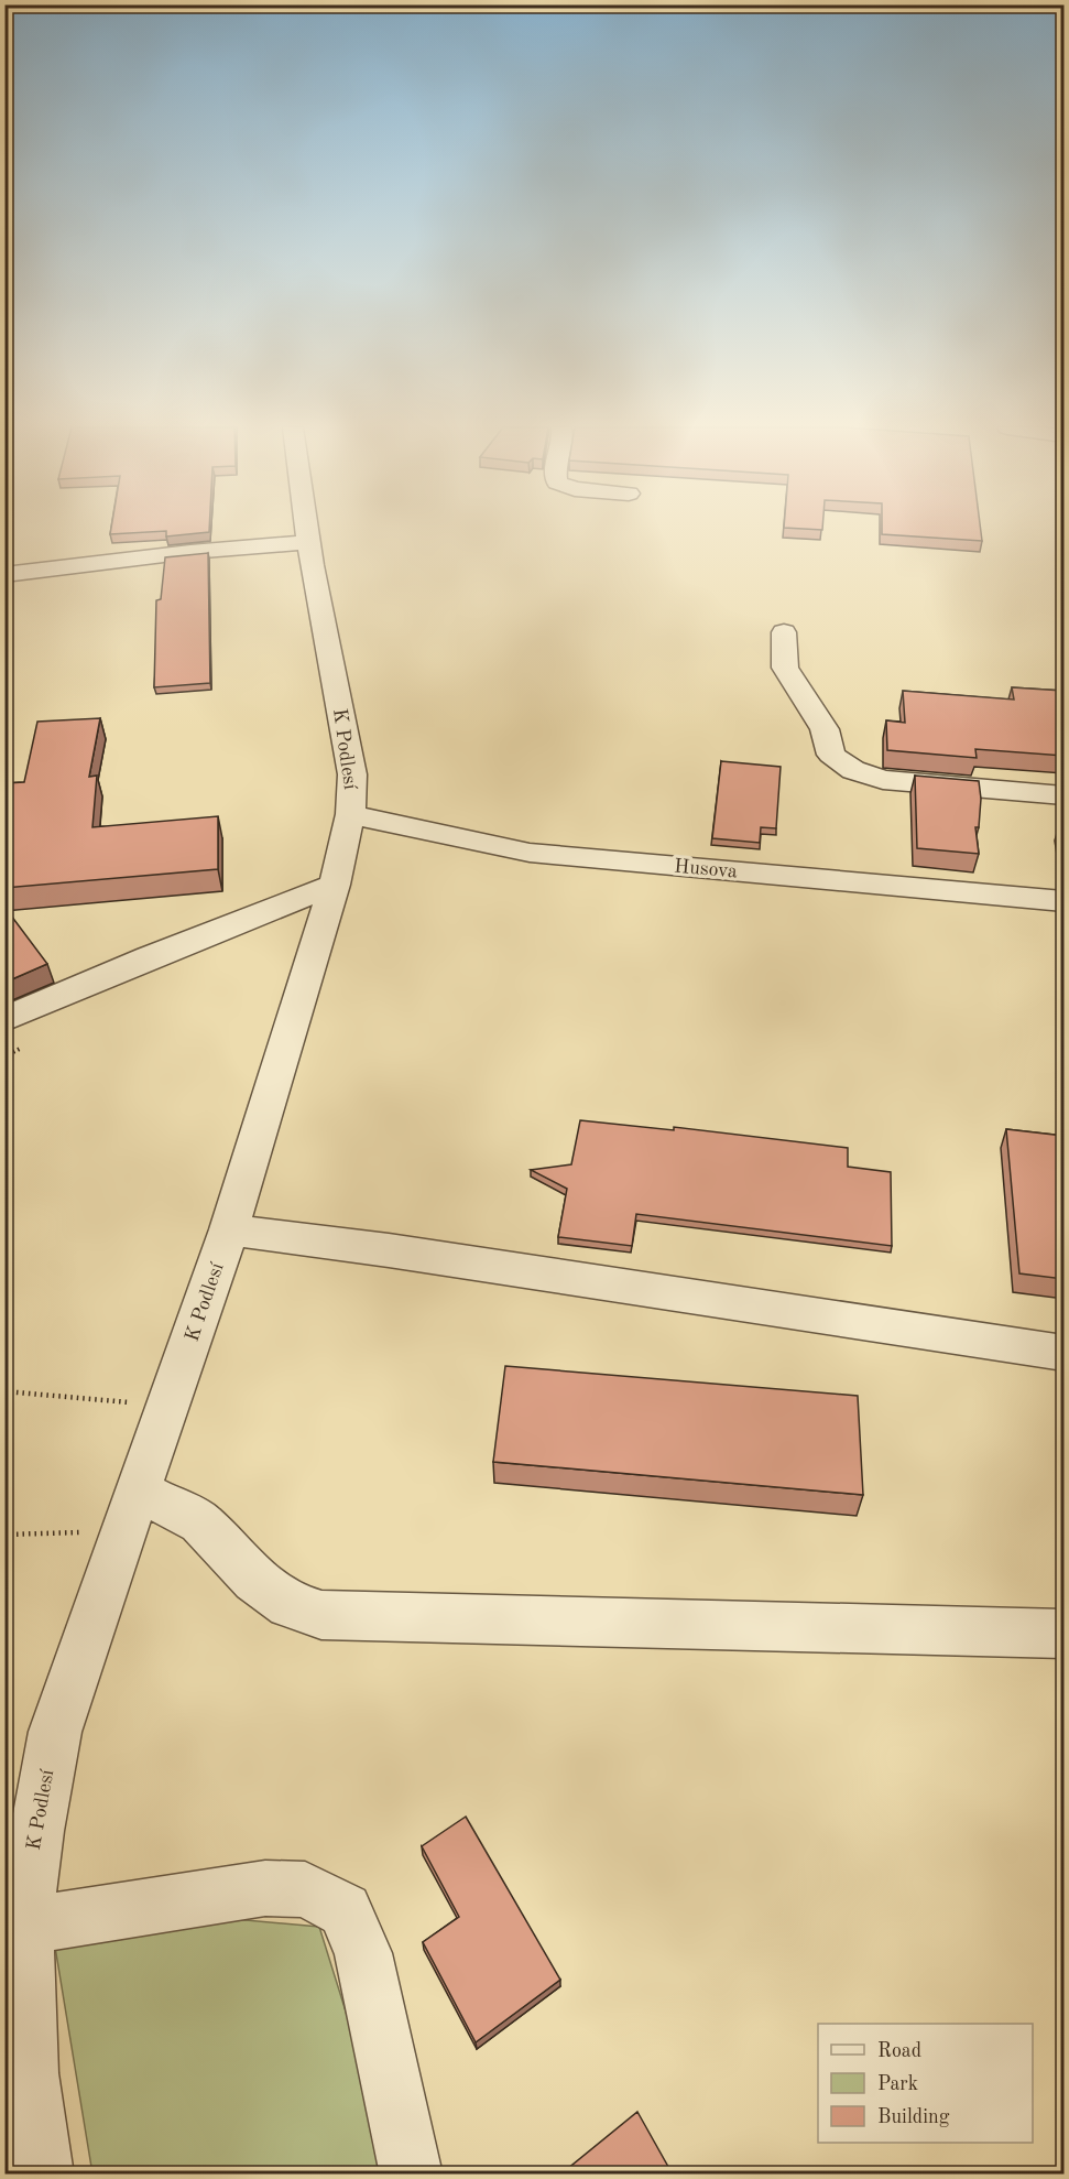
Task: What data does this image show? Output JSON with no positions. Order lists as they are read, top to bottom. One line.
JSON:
{"streets":{"street":["K Podlesí","Husova"]},"crossings":[["K Podlesí","Husova"]],"legend":["Road","Park","Building"]}
